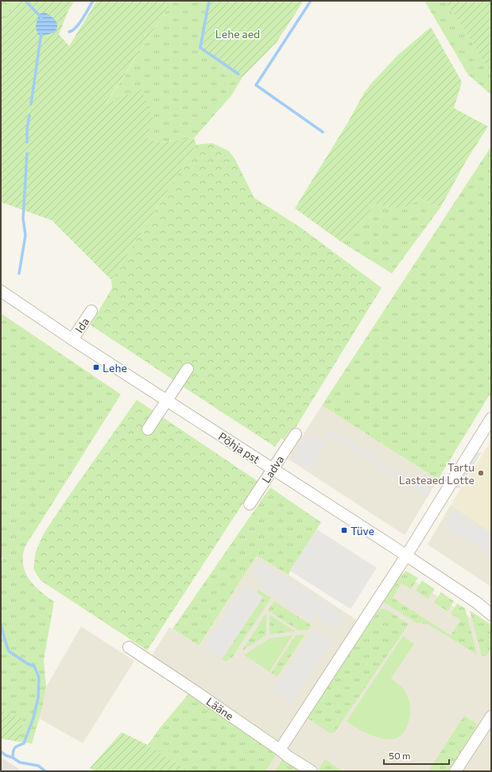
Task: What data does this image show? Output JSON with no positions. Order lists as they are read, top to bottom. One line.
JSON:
{"streets":{"street":["Ida","Põhja pst","Ladva","Lääne"]},"crossings":[["Ida","Põhja pst"],["Põhja pst","Ladva"]],"parks":["Lehe aed"],"places":{"transit":["Lehe","Tüve"],"other":["Tartu Lasteaed Lotte"]},"scale_bar":"50 m"}
